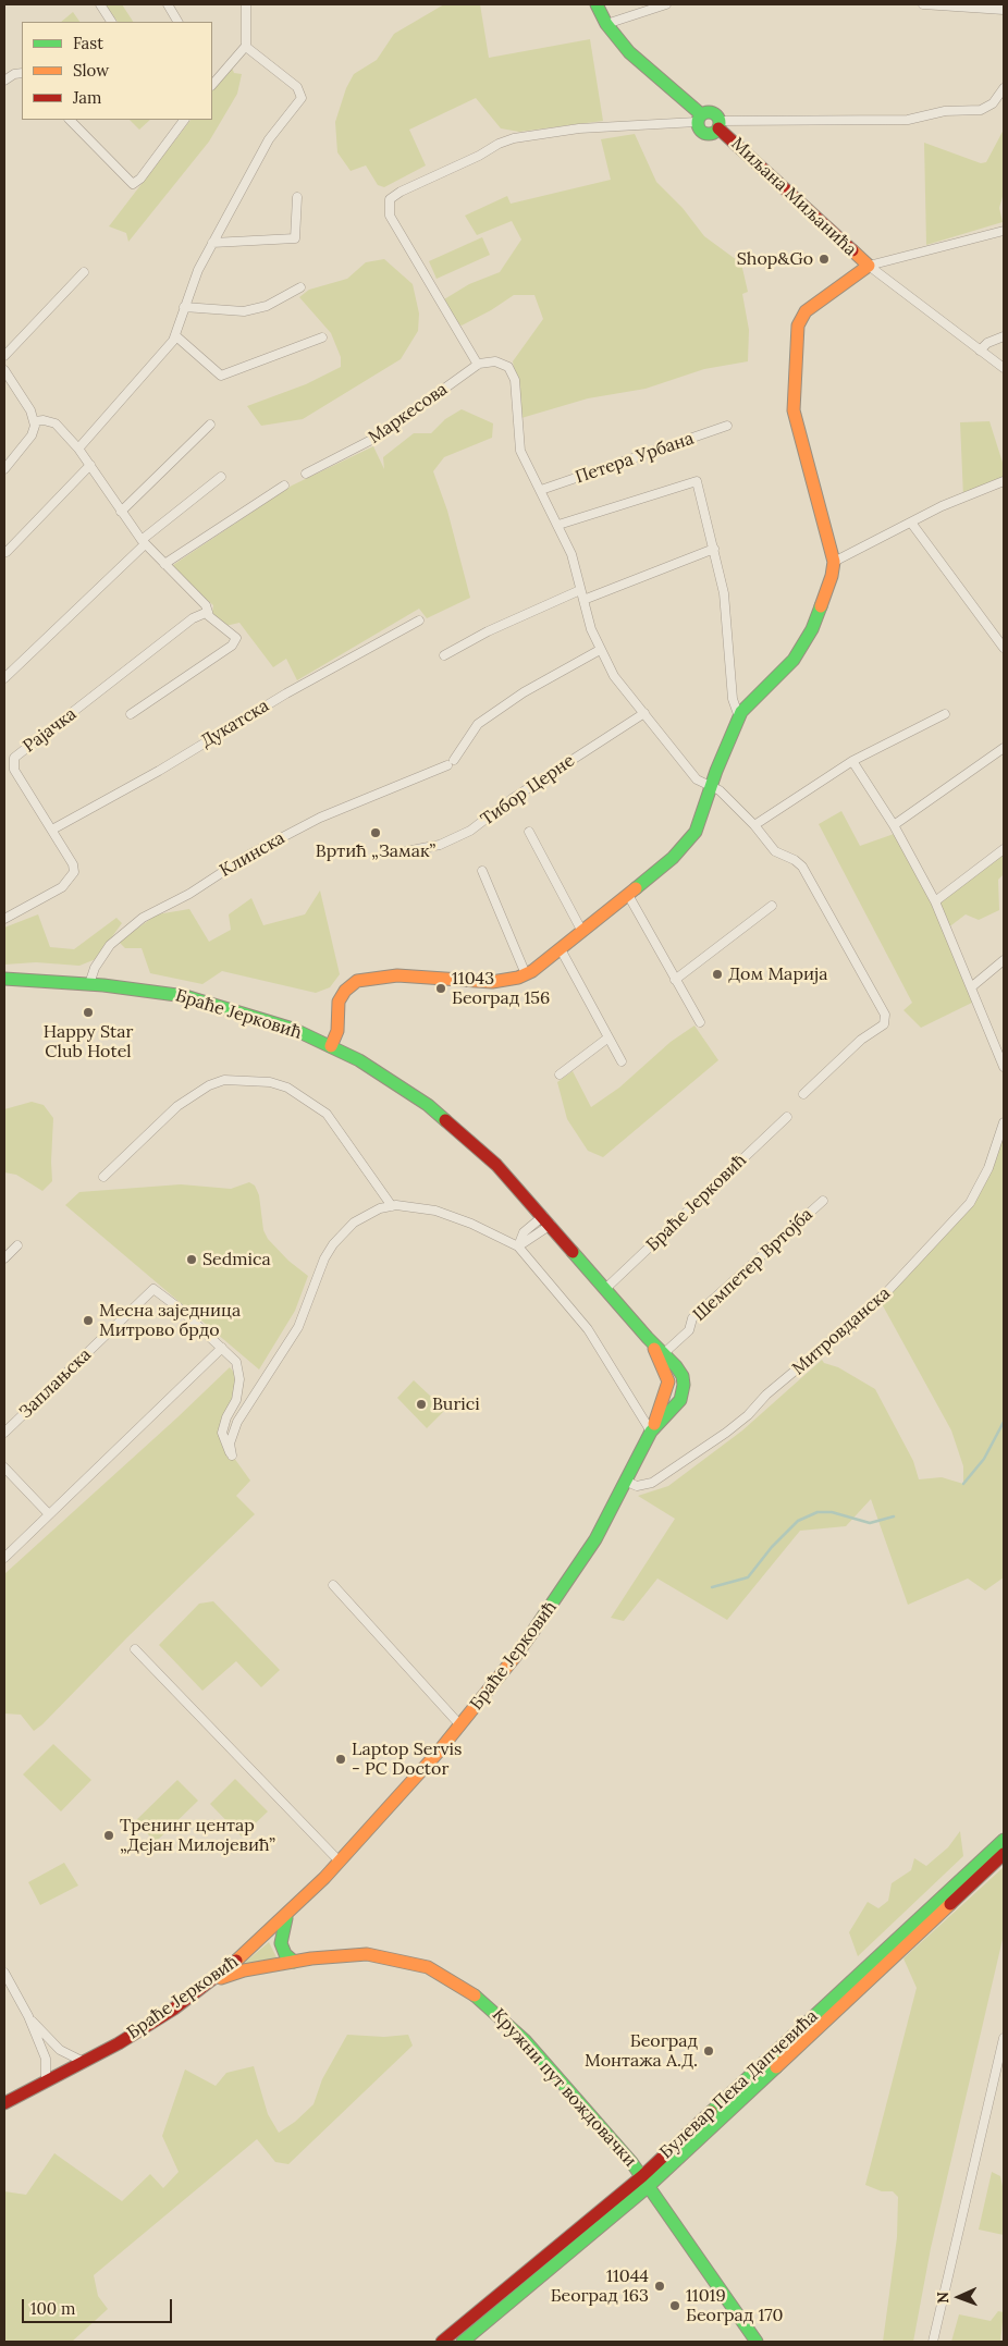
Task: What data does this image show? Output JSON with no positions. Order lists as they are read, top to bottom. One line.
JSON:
{"streets":{"street":["Миљана Миљанића","Маркесова","Петера Урбана","Дукатска","Рајачка","Тибор Церне","Клинска","Браће Јерковић","Шемпетер Вртојба","Митровданска","Заплањска","Булевар Пека Дапчевића","Кружни пут вождовачки"]},"crossings":[["Дукатска","Рајачка"],["Клинска","Браће Јерковић"],["Браће Јерковић","Шемпетер Вртојба"],["Браће Јерковић","Митровданска"],["Браће Јерковић","Кружни пут вождовачки"],["Булевар Пека Дапчевића","Кружни пут вождовачки"]],"places":["Shop&Go","Вртић „Замак”","Дом Марија","11043 Београд 156","Happy Star Club Hotel","Sedmica","Месна заједница Митрово брдо","Burici","Laptop Servis - PC Doctor","Тренинг центар „Дејан Милојевић”","Београд Монтажа А.Д.","11044 Београд 163","11019 Београд 170"],"legend":["Fast","Slow","Jam"],"scale_bar":"100 m","north":"left"}
